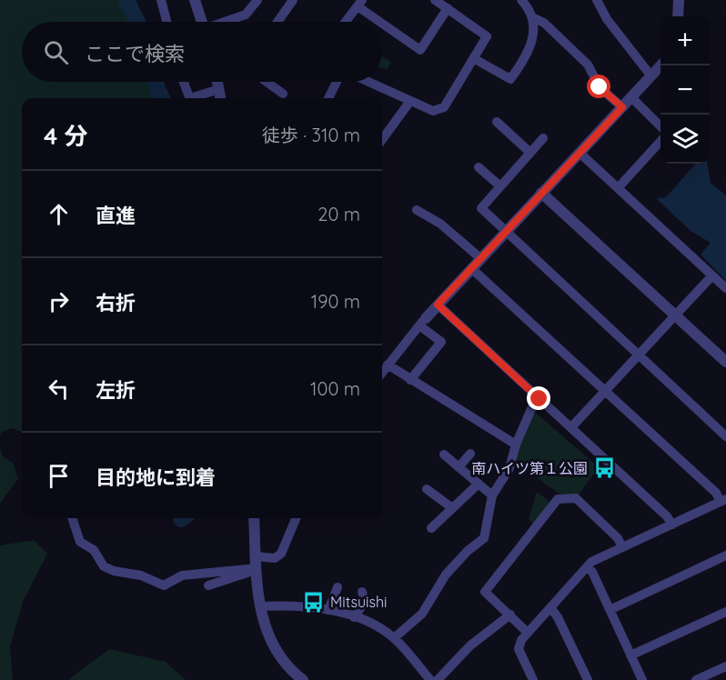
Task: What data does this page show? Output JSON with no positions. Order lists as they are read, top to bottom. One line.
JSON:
{"places":{"bus stop":["南ハイツ第１公園","Mitsuishi"]},"page":{"map_buttons":["+","−"],"search":"ここで検索","heading":["4 分","徒歩 · 310 m"],"list":[["直進","20 m"],["右折","190 m"],["左折","100 m"],"目的地に到着"]}}
